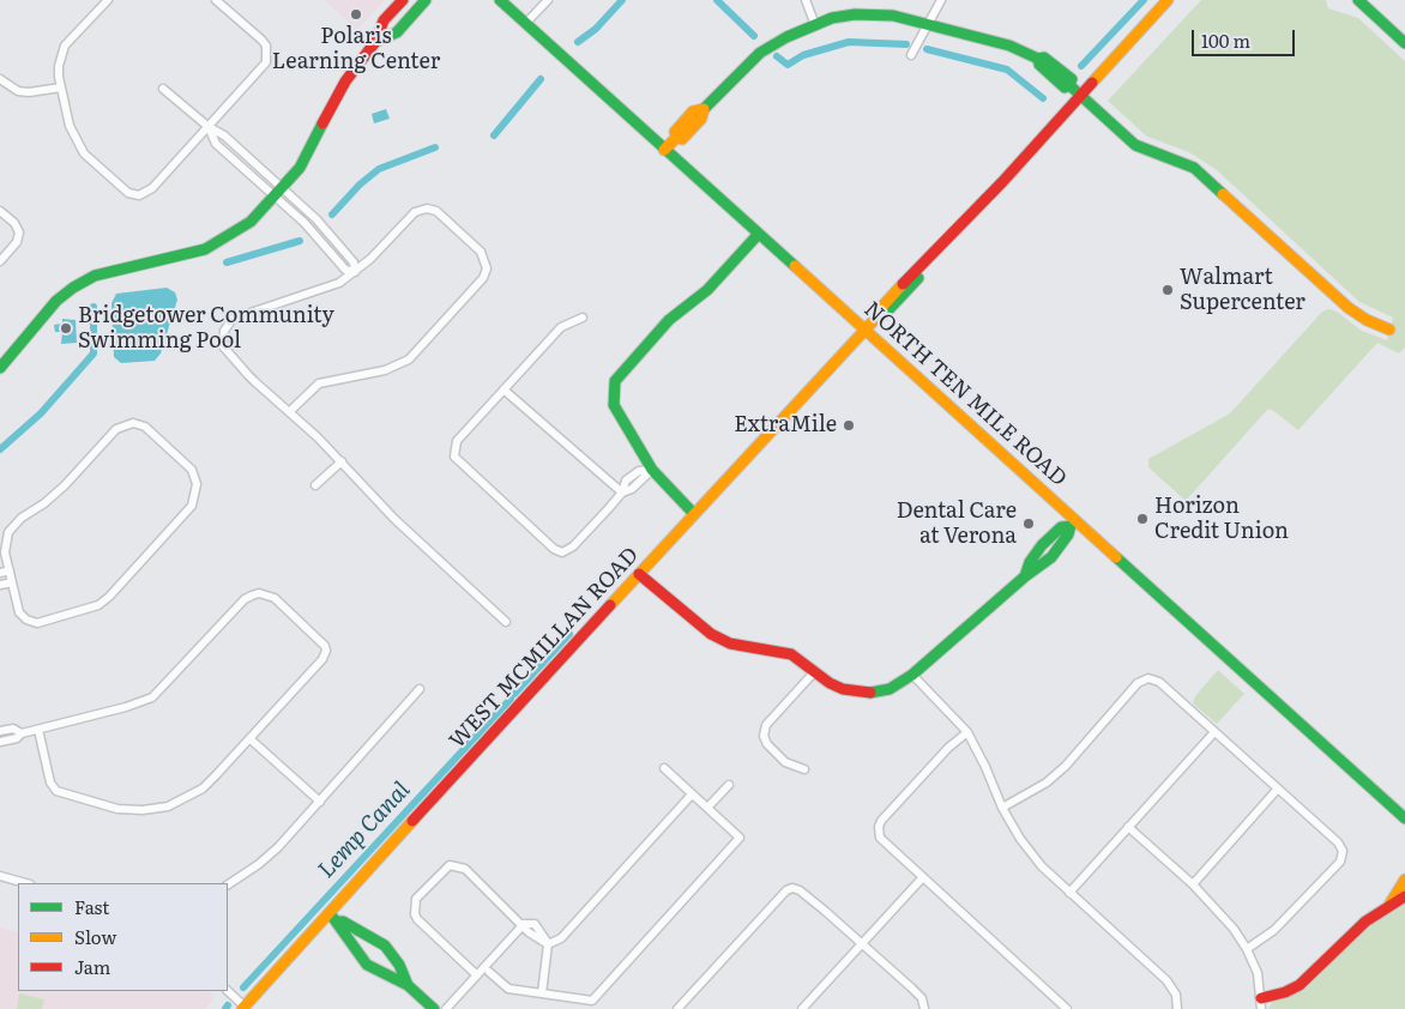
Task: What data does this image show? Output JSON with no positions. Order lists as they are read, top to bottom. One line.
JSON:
{"streets":{"street":["NORTH TEN MILE ROAD","WEST MCMILLAN ROAD"]},"crossings":[["NORTH TEN MILE ROAD","WEST MCMILLAN ROAD"]],"water":["Lemp Canal"],"places":["Polaris Learning Center","Walmart Supercenter","Bridgetower Community Swimming Pool","ExtraMile","Horizon Credit Union","Dental Care at Verona"],"legend":["Fast","Slow","Jam"],"scale_bar":"100 m"}
